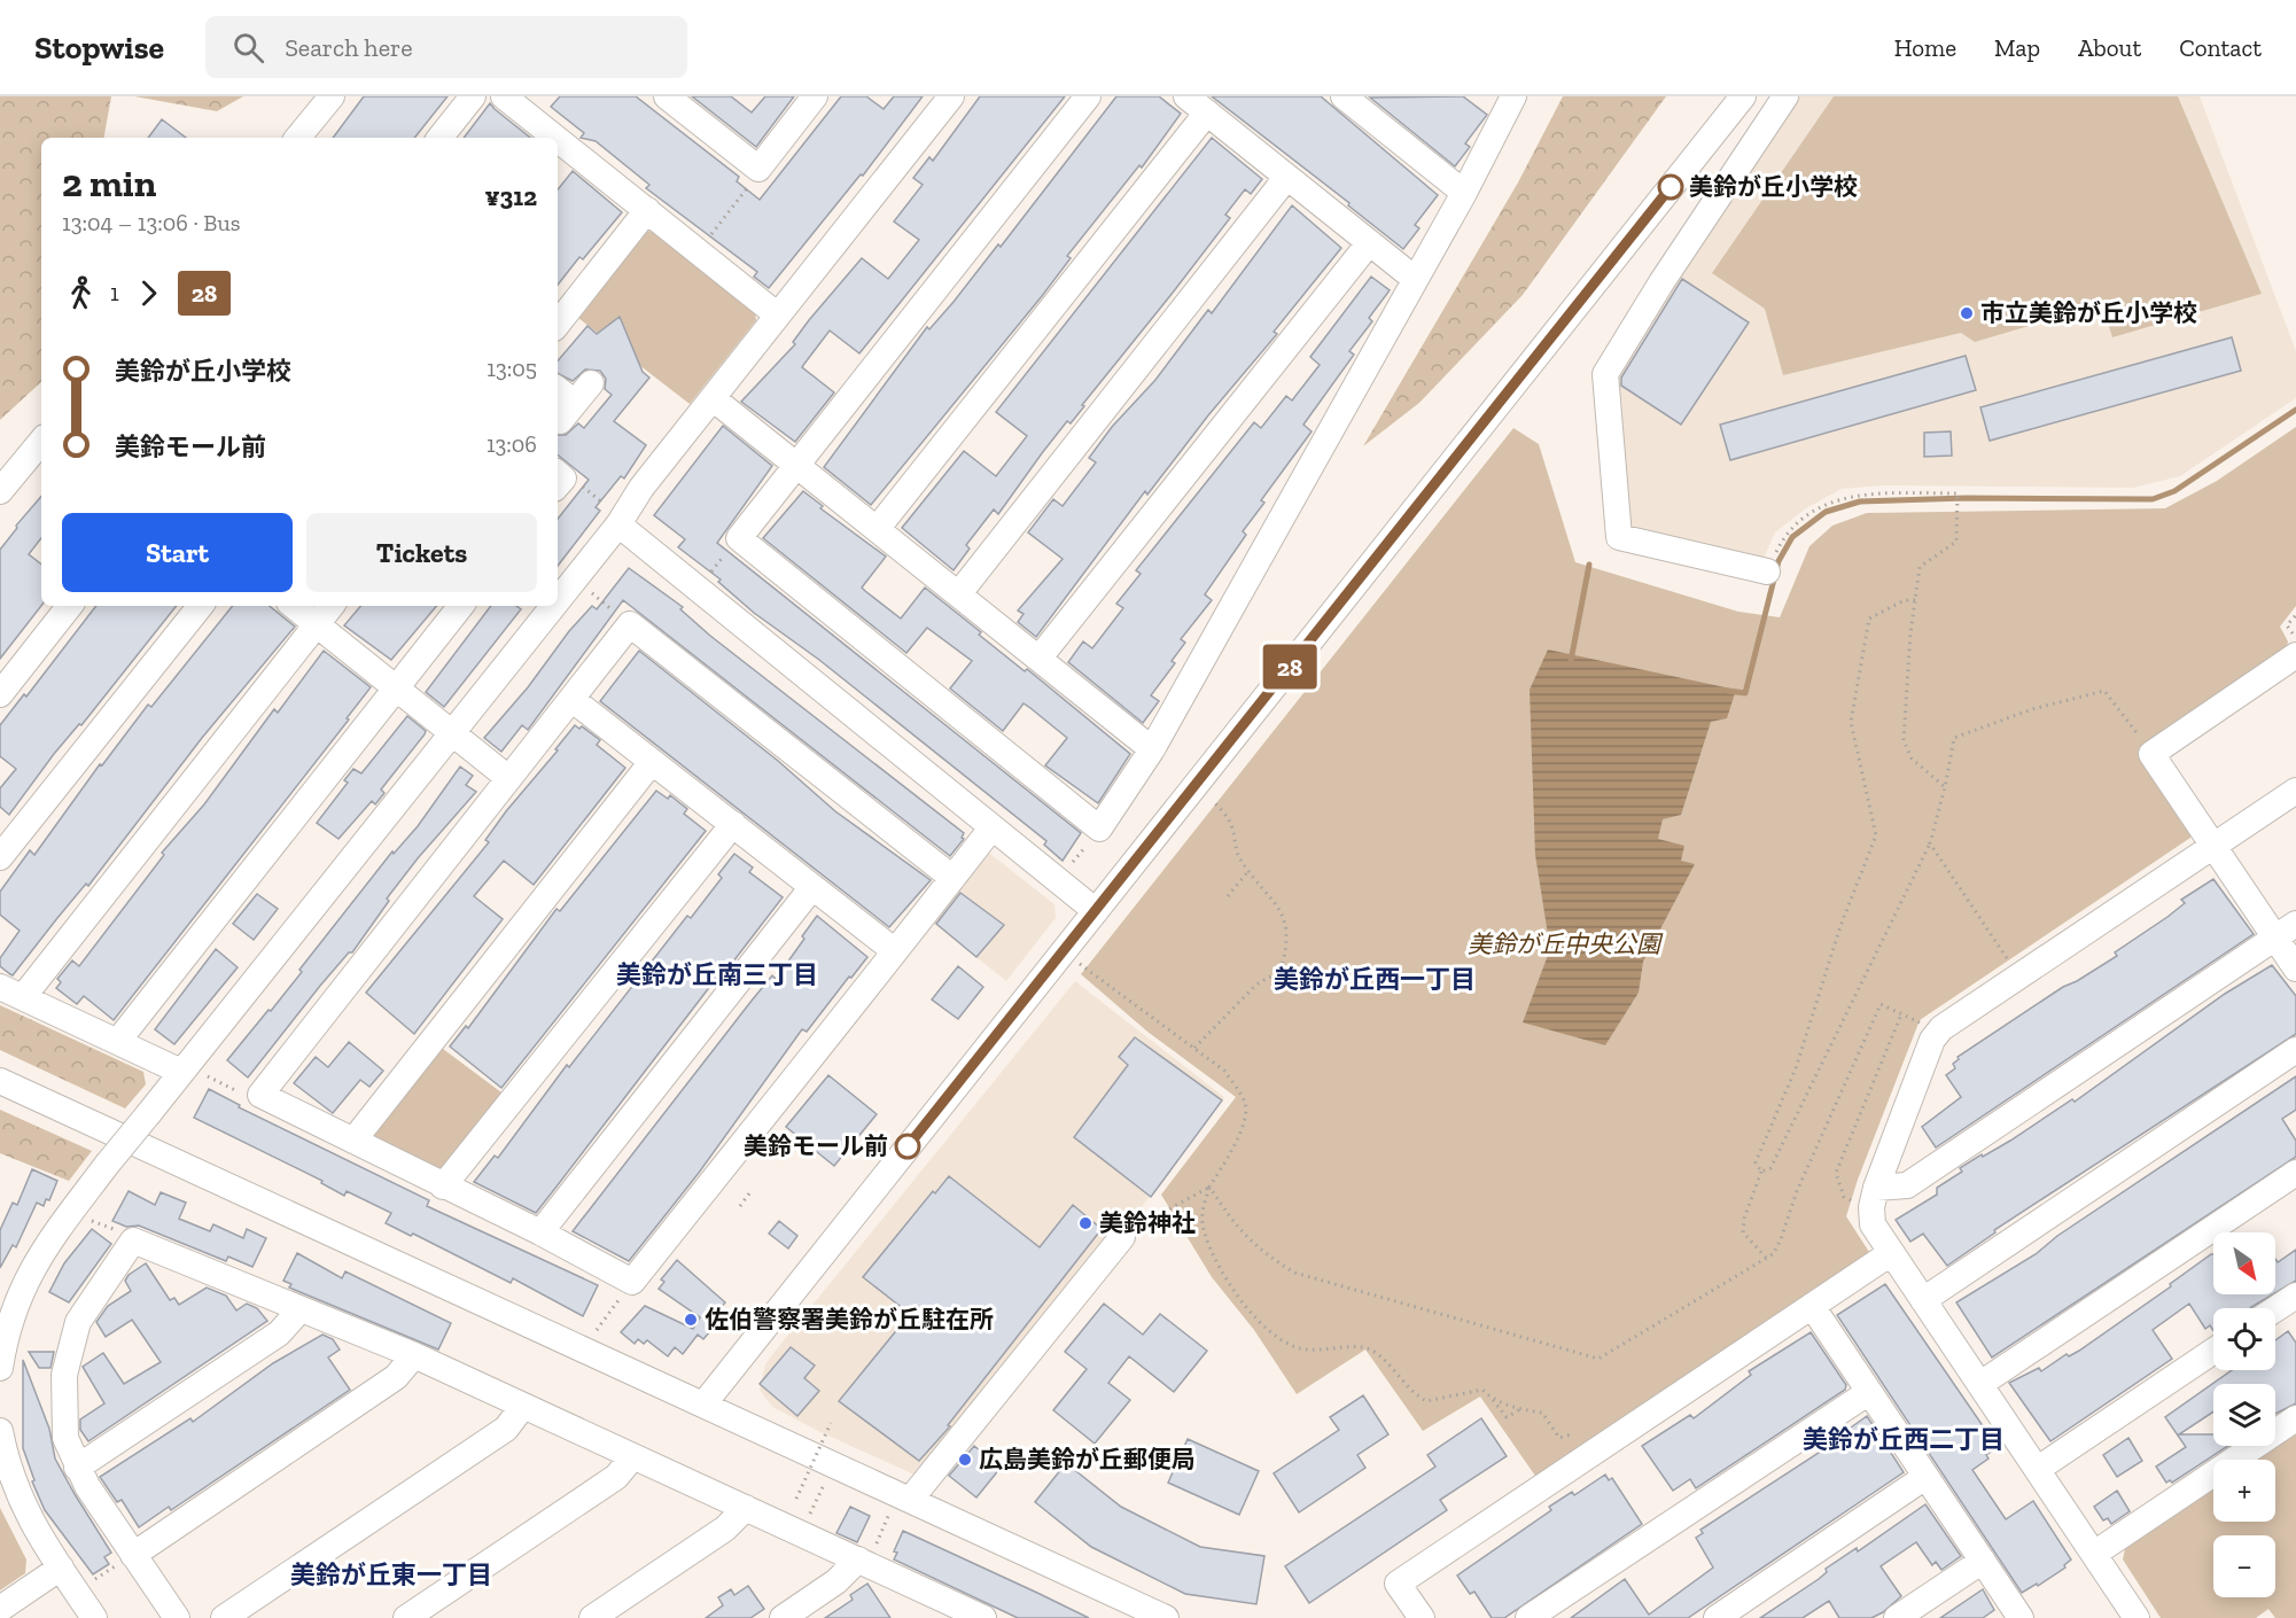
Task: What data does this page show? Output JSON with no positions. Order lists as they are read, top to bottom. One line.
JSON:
{"districts":["美鈴が丘南三丁目","美鈴が丘西一丁目","美鈴が丘西二丁目","美鈴が丘東一丁目"],"parks":["美鈴が丘中央公園"],"places":["美鈴が丘小学校","市立美鈴が丘小学校","美鈴モール前","美鈴神社","佐伯警察署美鈴が丘駐在所","広島美鈴が丘郵便局"],"lines":["bus line 28"],"north":"bottom right","page":{"header":"Stopwise","search":"Search here","nav":["Home","Map","About","Contact"],"on_map":"28","heading":["2 min","13:04 – 13:06 · Bus","¥312"],"legs":["1","28"],"list":[{"name":"美鈴が丘小学校","value":"13:05"},{"name":"美鈴モール前","value":"13:06"}],"buttons":["Start","Tickets"],"map_buttons":["+","−"]}}
